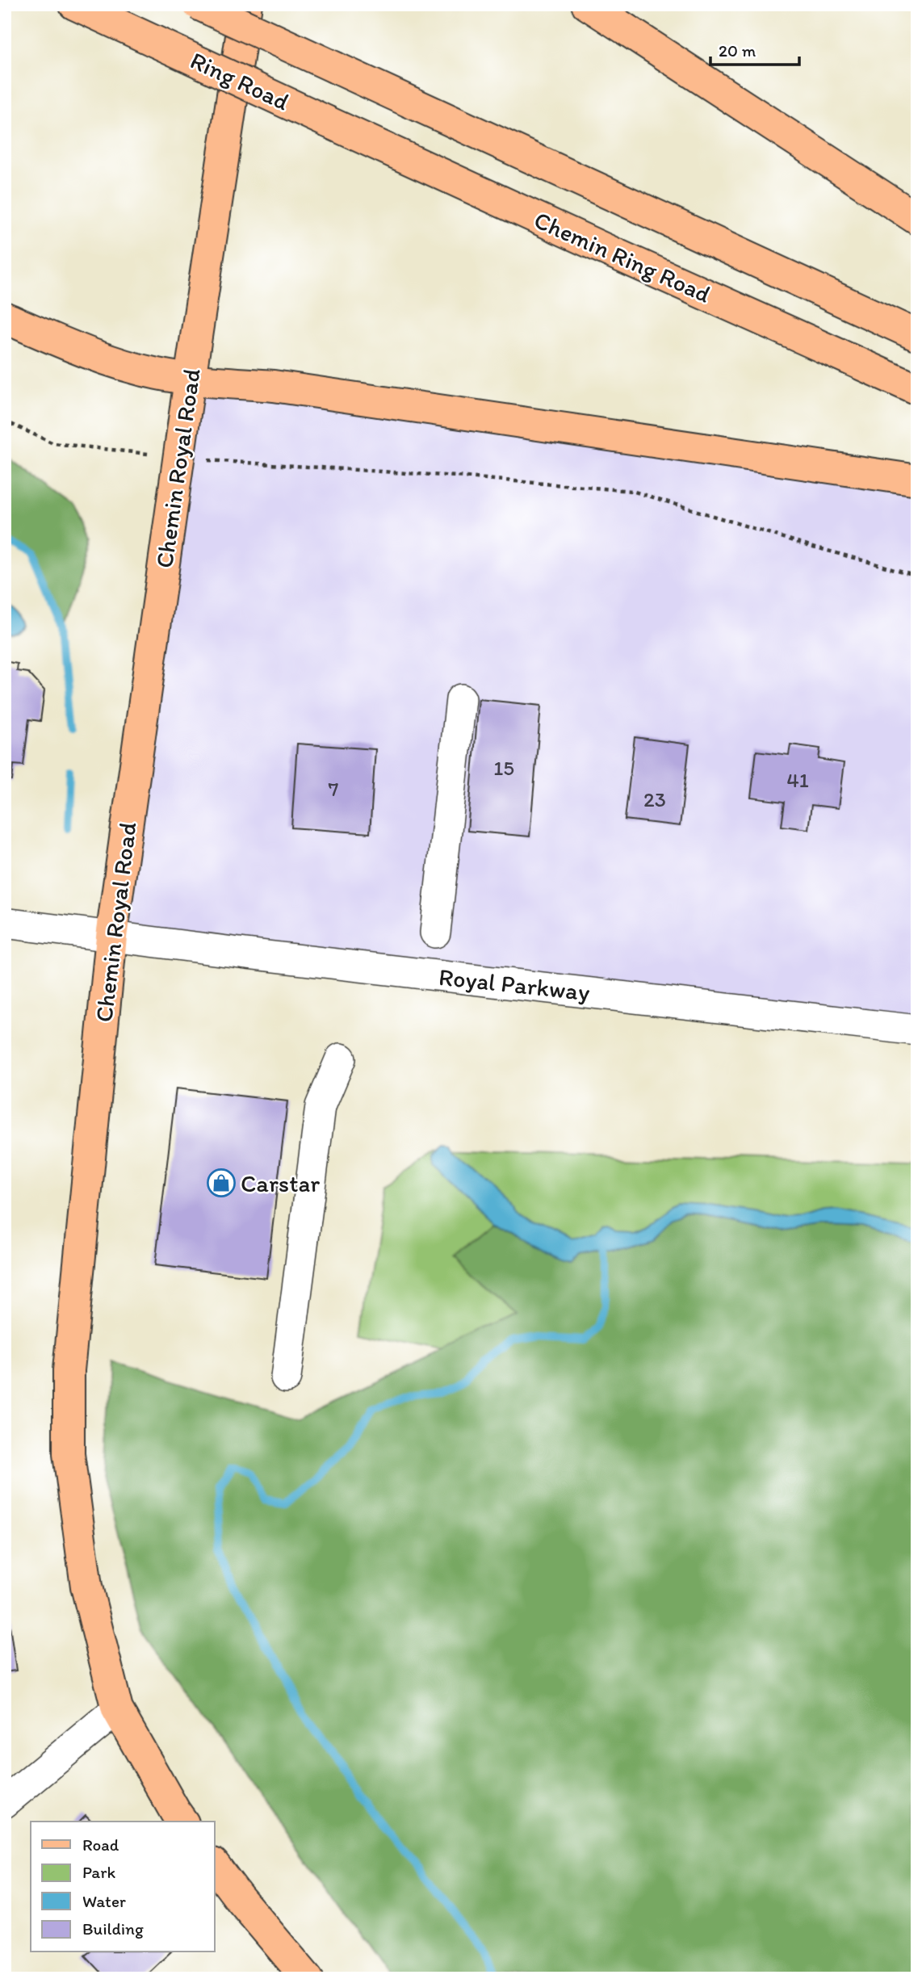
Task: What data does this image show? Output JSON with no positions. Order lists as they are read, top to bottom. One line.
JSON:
{"streets":{"main road":["Ring Road","Chemin Ring Road","Chemin Royal Road"],"street":["Royal Parkway"]},"crossings":[["Ring Road","Chemin Ring Road"],["Chemin Royal Road","Royal Parkway"]],"places":{"shop":["Carstar"]},"house_numbers":["15","41","7","23"],"legend":["Road","Park","Water","Building"],"scale_bar":"20 m"}
